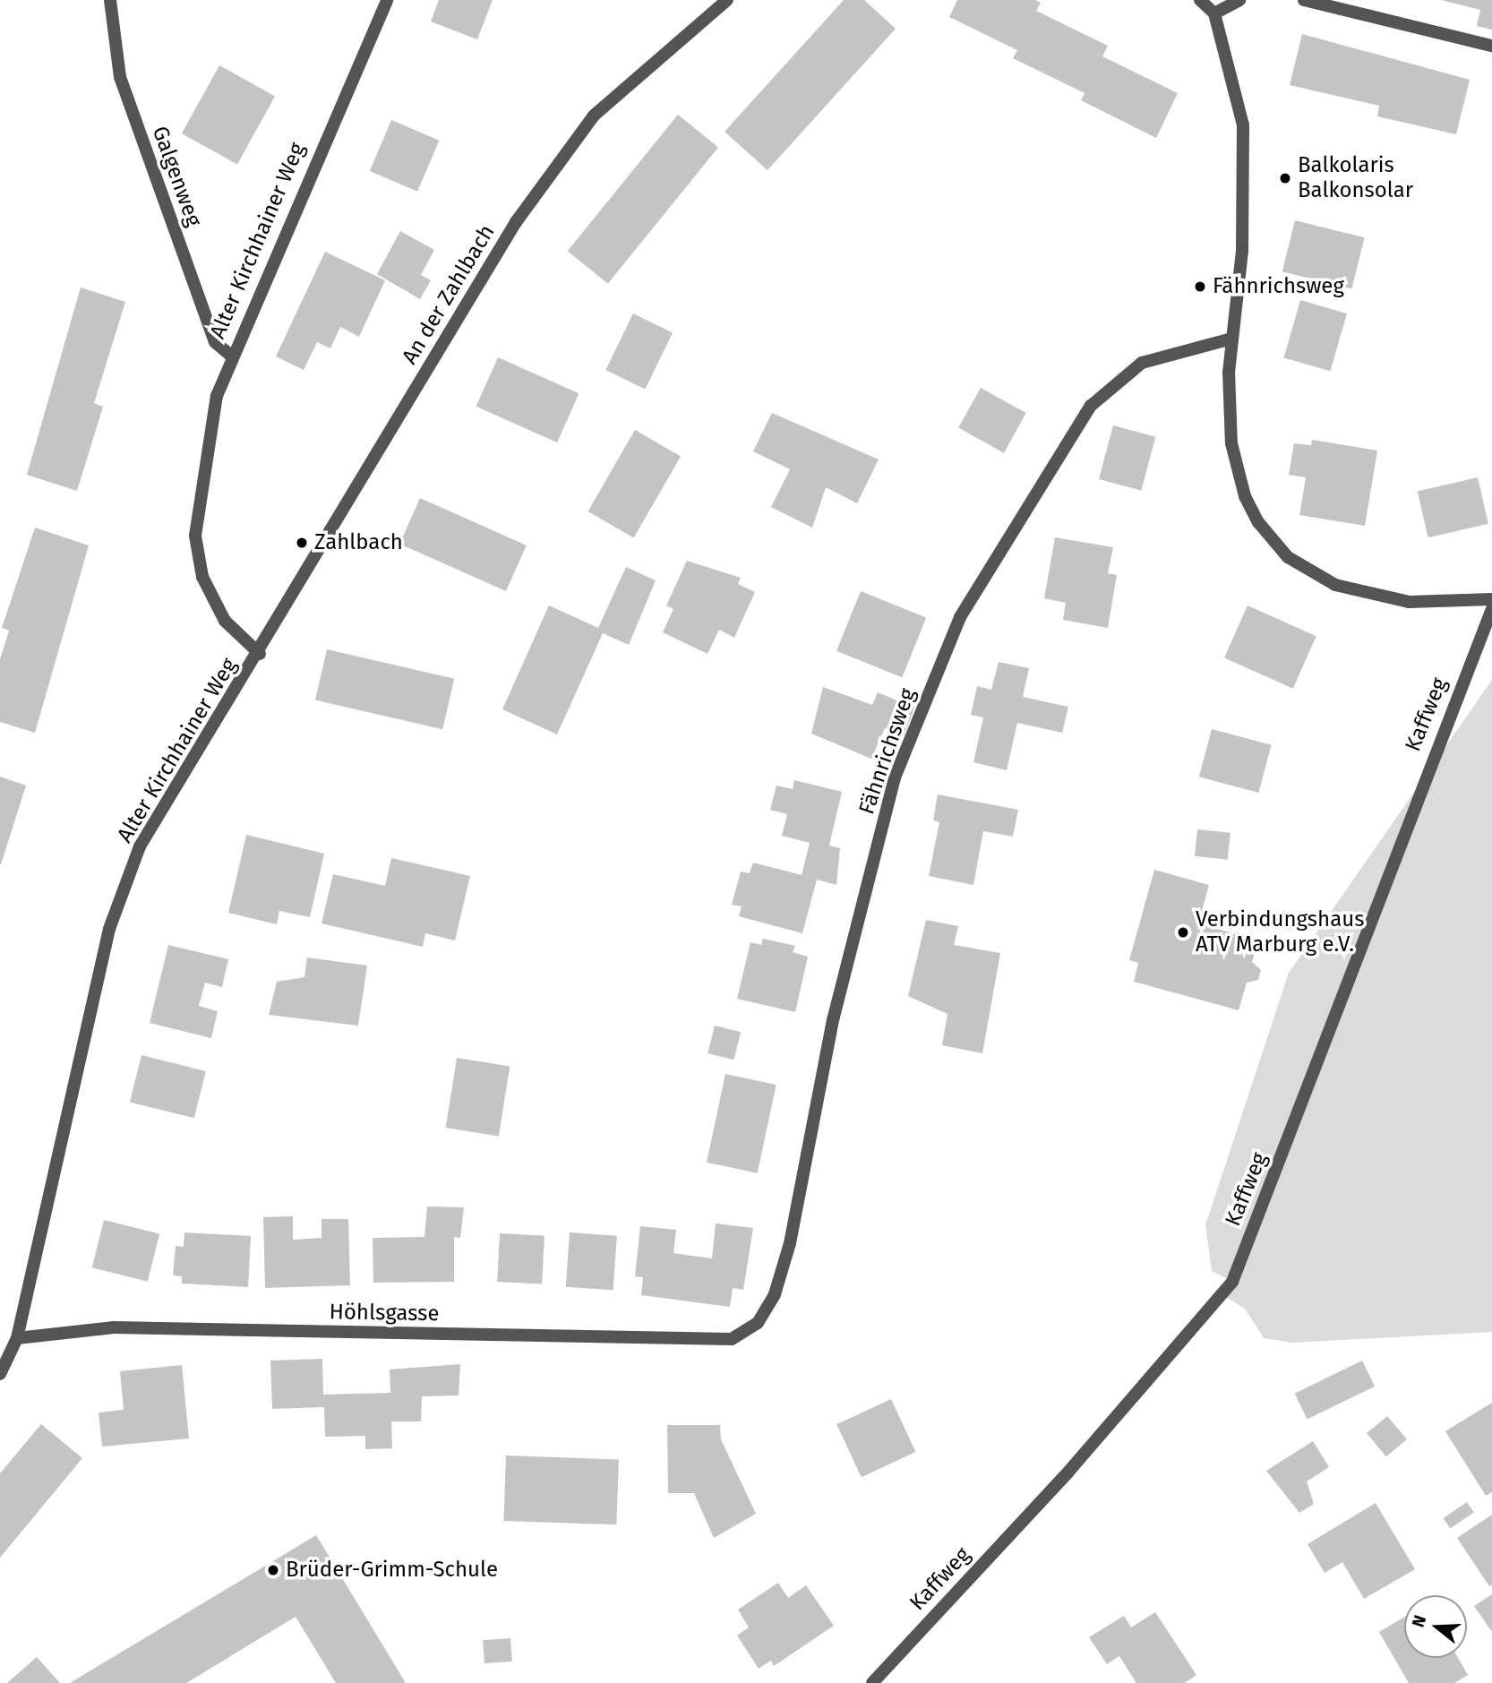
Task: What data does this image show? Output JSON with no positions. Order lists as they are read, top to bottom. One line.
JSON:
{"streets":{"street":["Galgenweg","Alter Kirchhainer Weg","An der Zahlbach","Kaffweg","Fähnrichsweg","Höhlsgasse"]},"crossings":[["Galgenweg","Alter Kirchhainer Weg"],["Alter Kirchhainer Weg","An der Zahlbach"],["Alter Kirchhainer Weg","Höhlsgasse"],["Fähnrichsweg","Höhlsgasse"]],"places":["Balkolaris Balkonsolar","Fähnrichsweg","Zahlbach","Verbindungshaus ATV Marburg e.V.","Brüder-Grimm-Schule"],"north":"left"}
